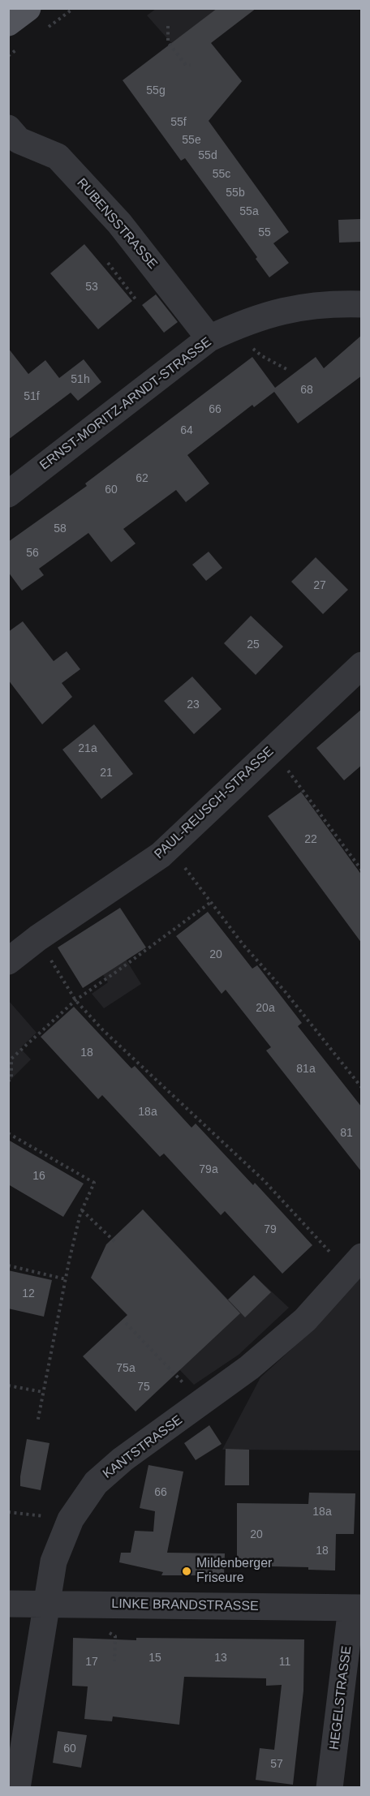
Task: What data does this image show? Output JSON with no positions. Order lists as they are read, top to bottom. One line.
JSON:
{"streets":{"street":["RUBENSSTRASSE","ERNST-MORITZ-ARNDT-STRASSE","PAUL-REUSCH-STRASSE","KANTSTRASSE","LINKE BRANDSTRASSE","HEGELSTRASSE"]},"crossings":[["RUBENSSTRASSE","ERNST-MORITZ-ARNDT-STRASSE"],["KANTSTRASSE","LINKE BRANDSTRASSE"],["LINKE BRANDSTRASSE","HEGELSTRASSE"]],"places":["Mildenberger Friseure"],"house_numbers":["55g","55f","55e","55d","55c","55b","55a","55","53","51h","68","51f","66","64","62","60","58","56","27","25","23","21a","21","22","20","20a","18","81a","18a","81","79a","16","79","12","75a","75","66","18a","20","18","15","13","17","11","60","57"]}
